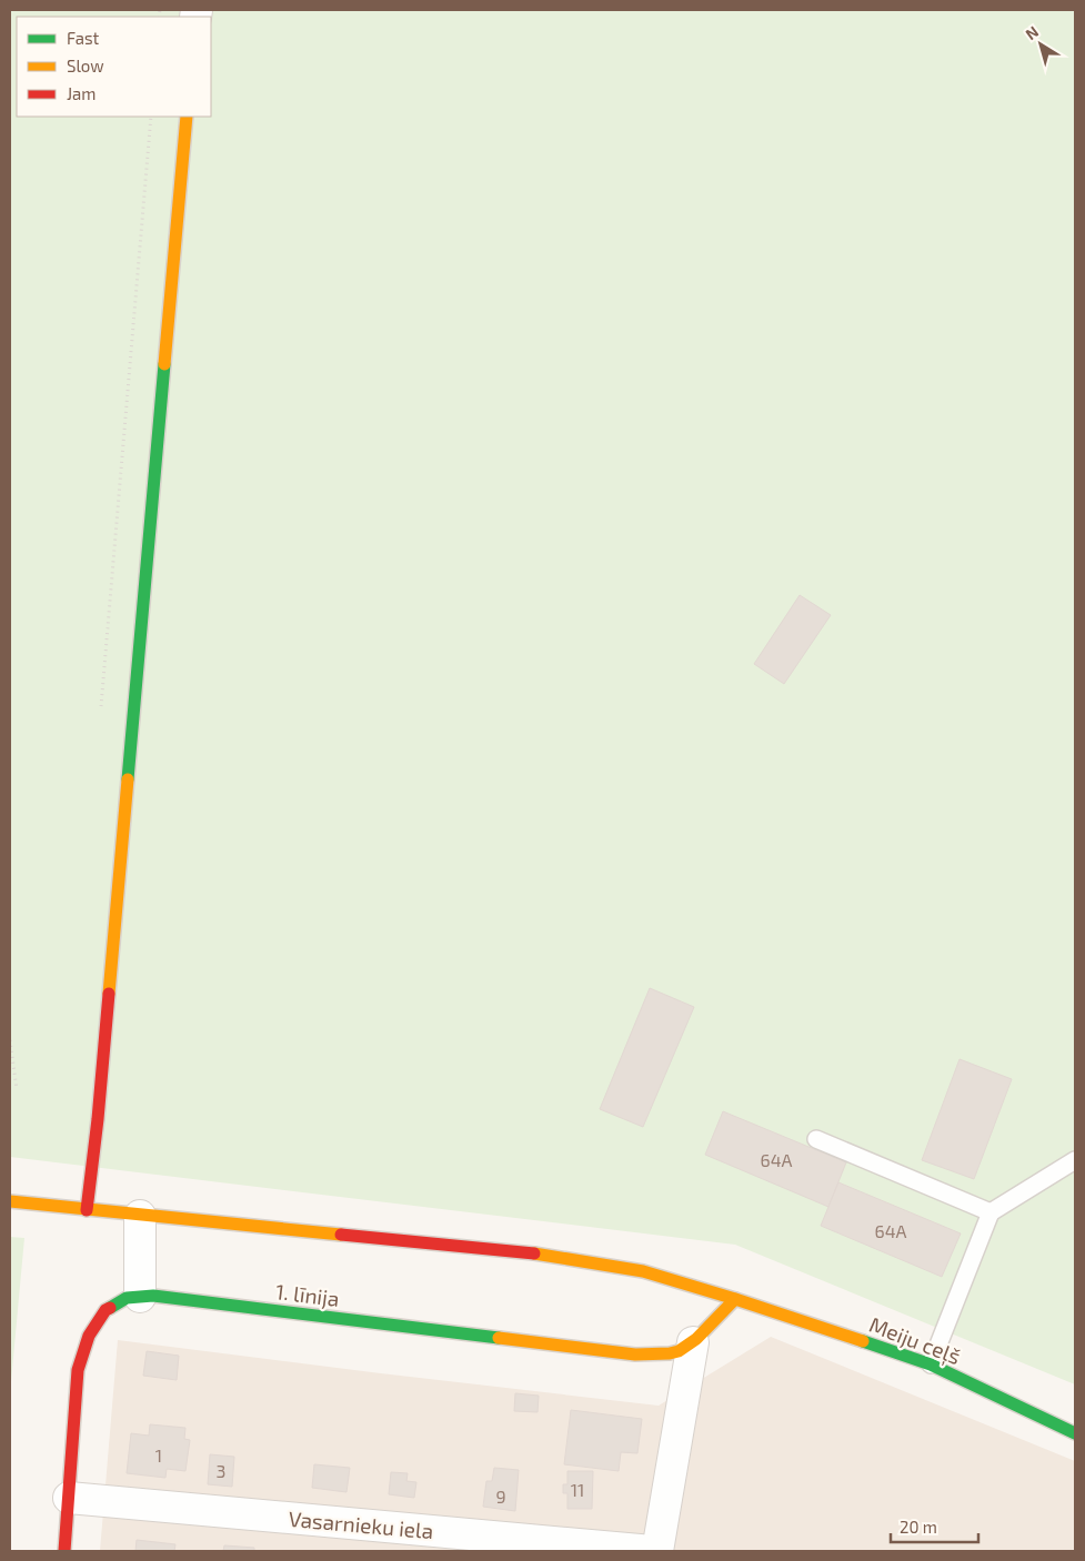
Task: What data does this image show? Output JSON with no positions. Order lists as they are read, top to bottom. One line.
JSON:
{"streets":{"street":["1. līnija","Meiju ceļš","Vasarnieku iela"]},"crossings":[["1. līnija","Meiju ceļš"],["1. līnija","Vasarnieku iela"]],"house_numbers":["64A","64A","1","3","11","9"],"legend":["Fast","Slow","Jam"],"scale_bar":"20 m","north":"top left"}
